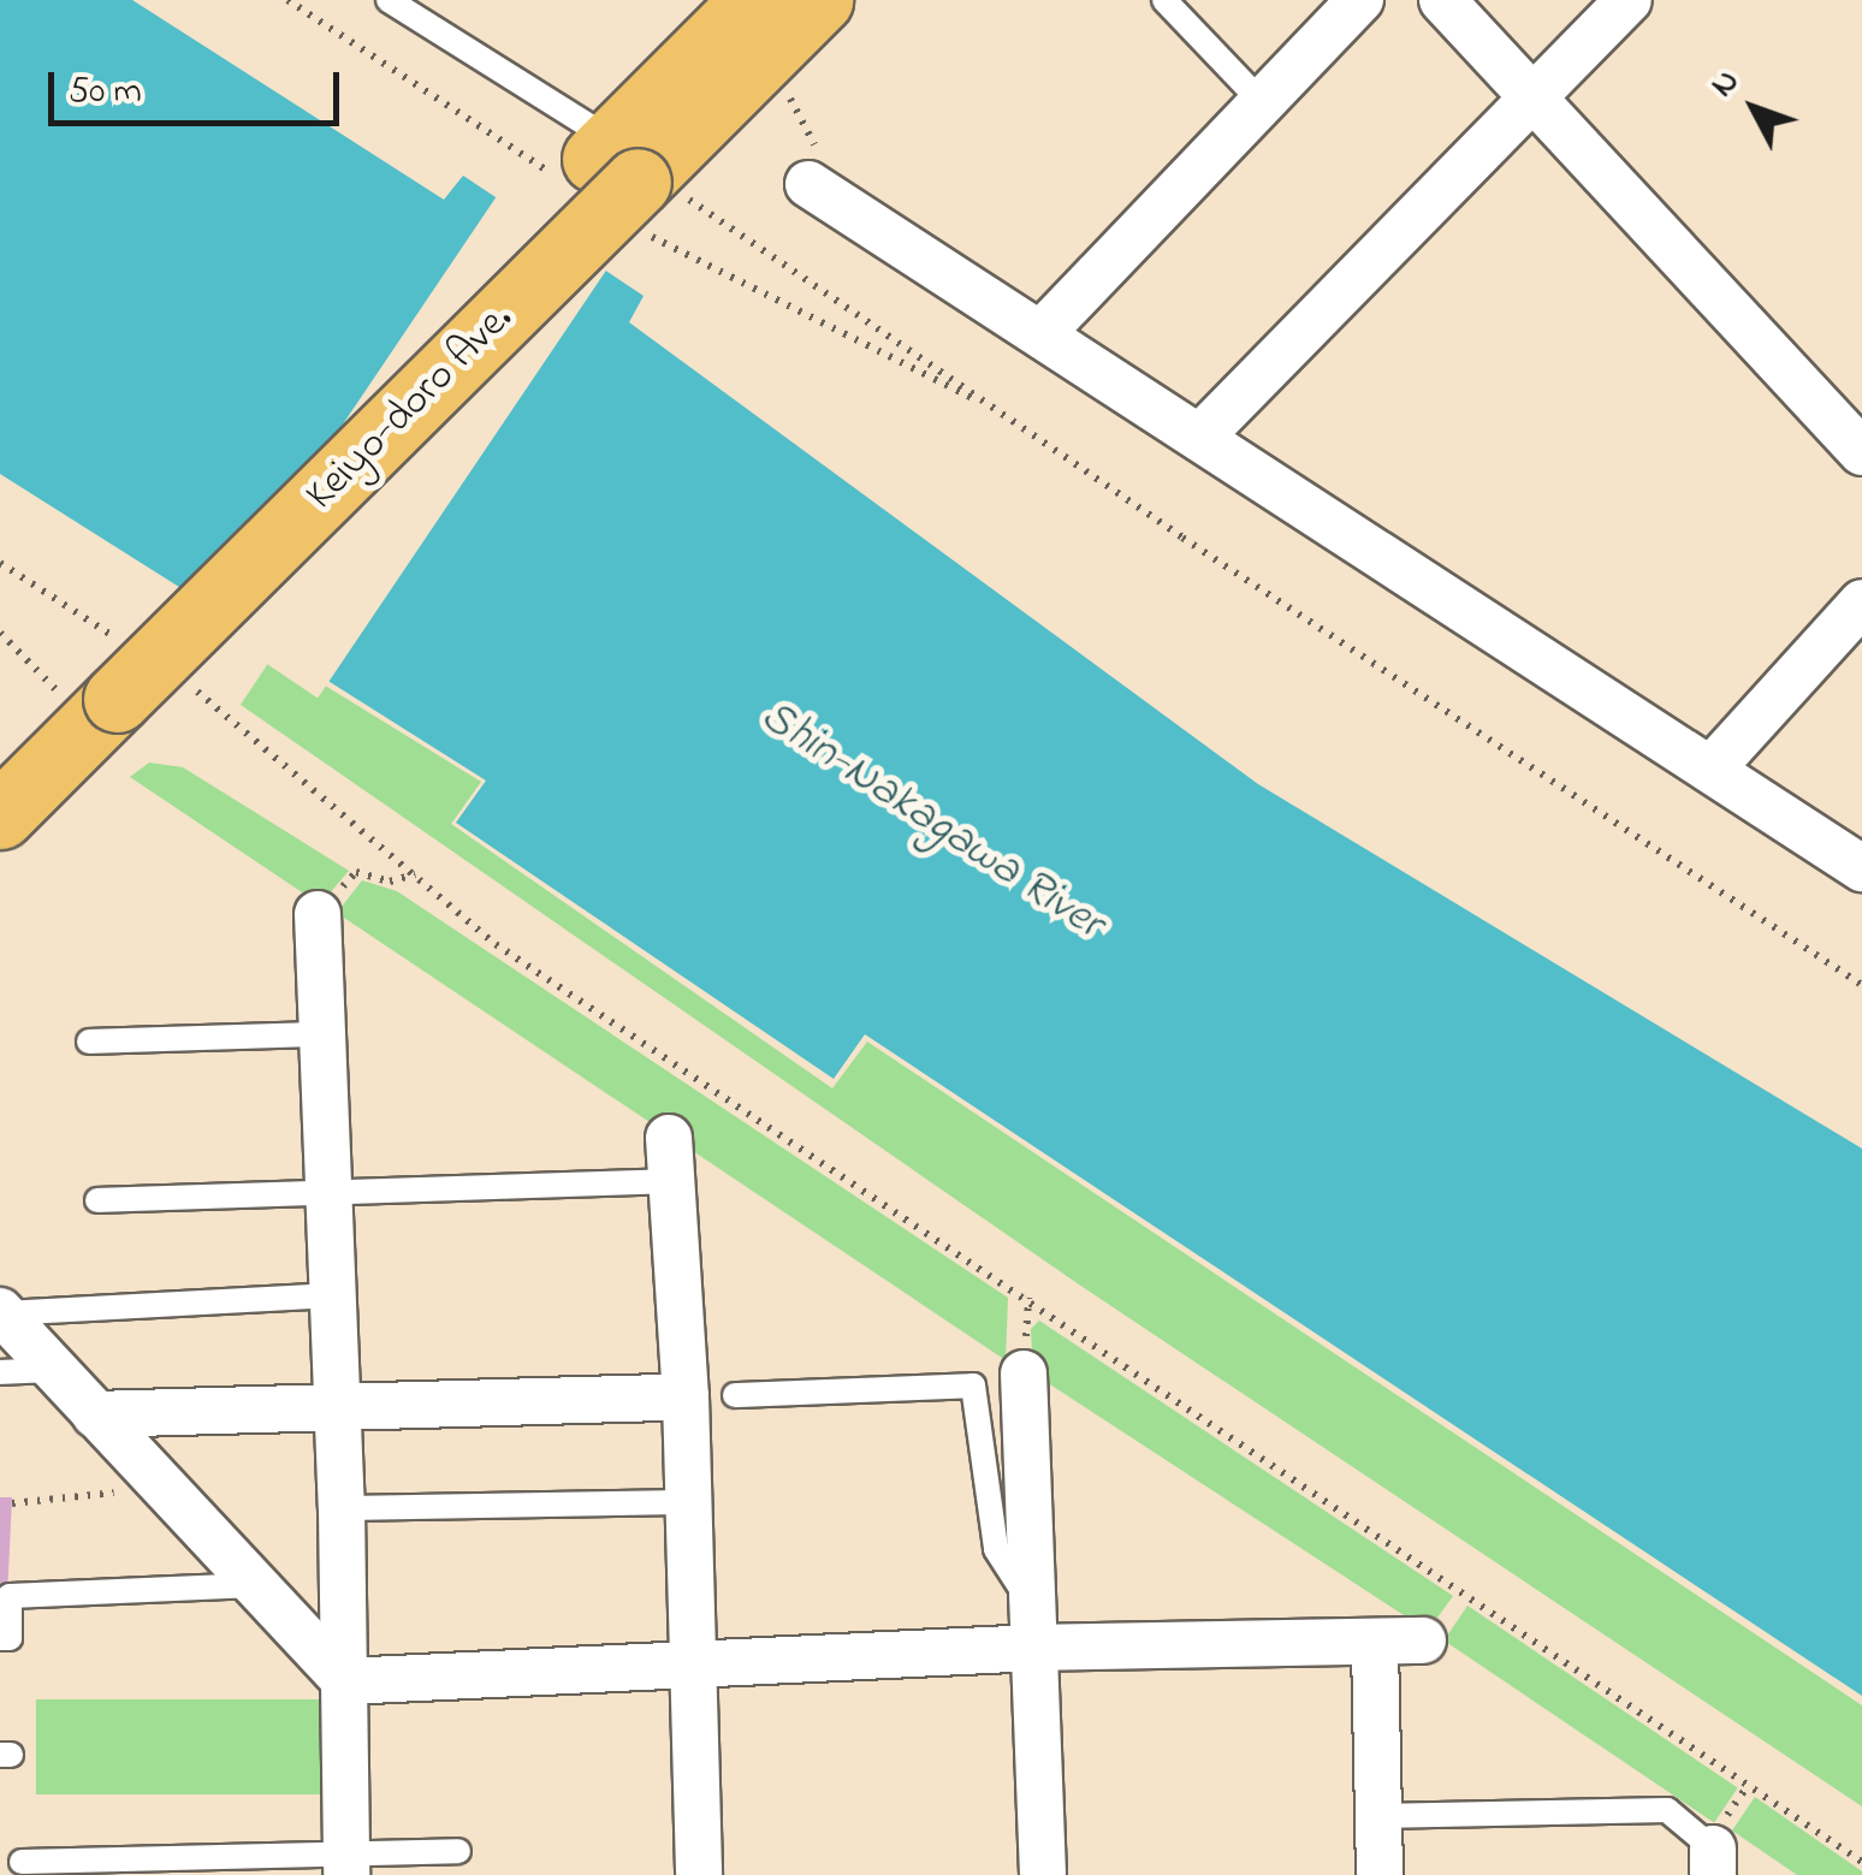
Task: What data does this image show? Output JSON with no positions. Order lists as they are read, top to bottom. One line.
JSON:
{"streets":{"highway":["Keiyo-doro Ave."]},"water":["Shin-Nakagawa River"],"scale_bar":"50 m","north":"top left"}
